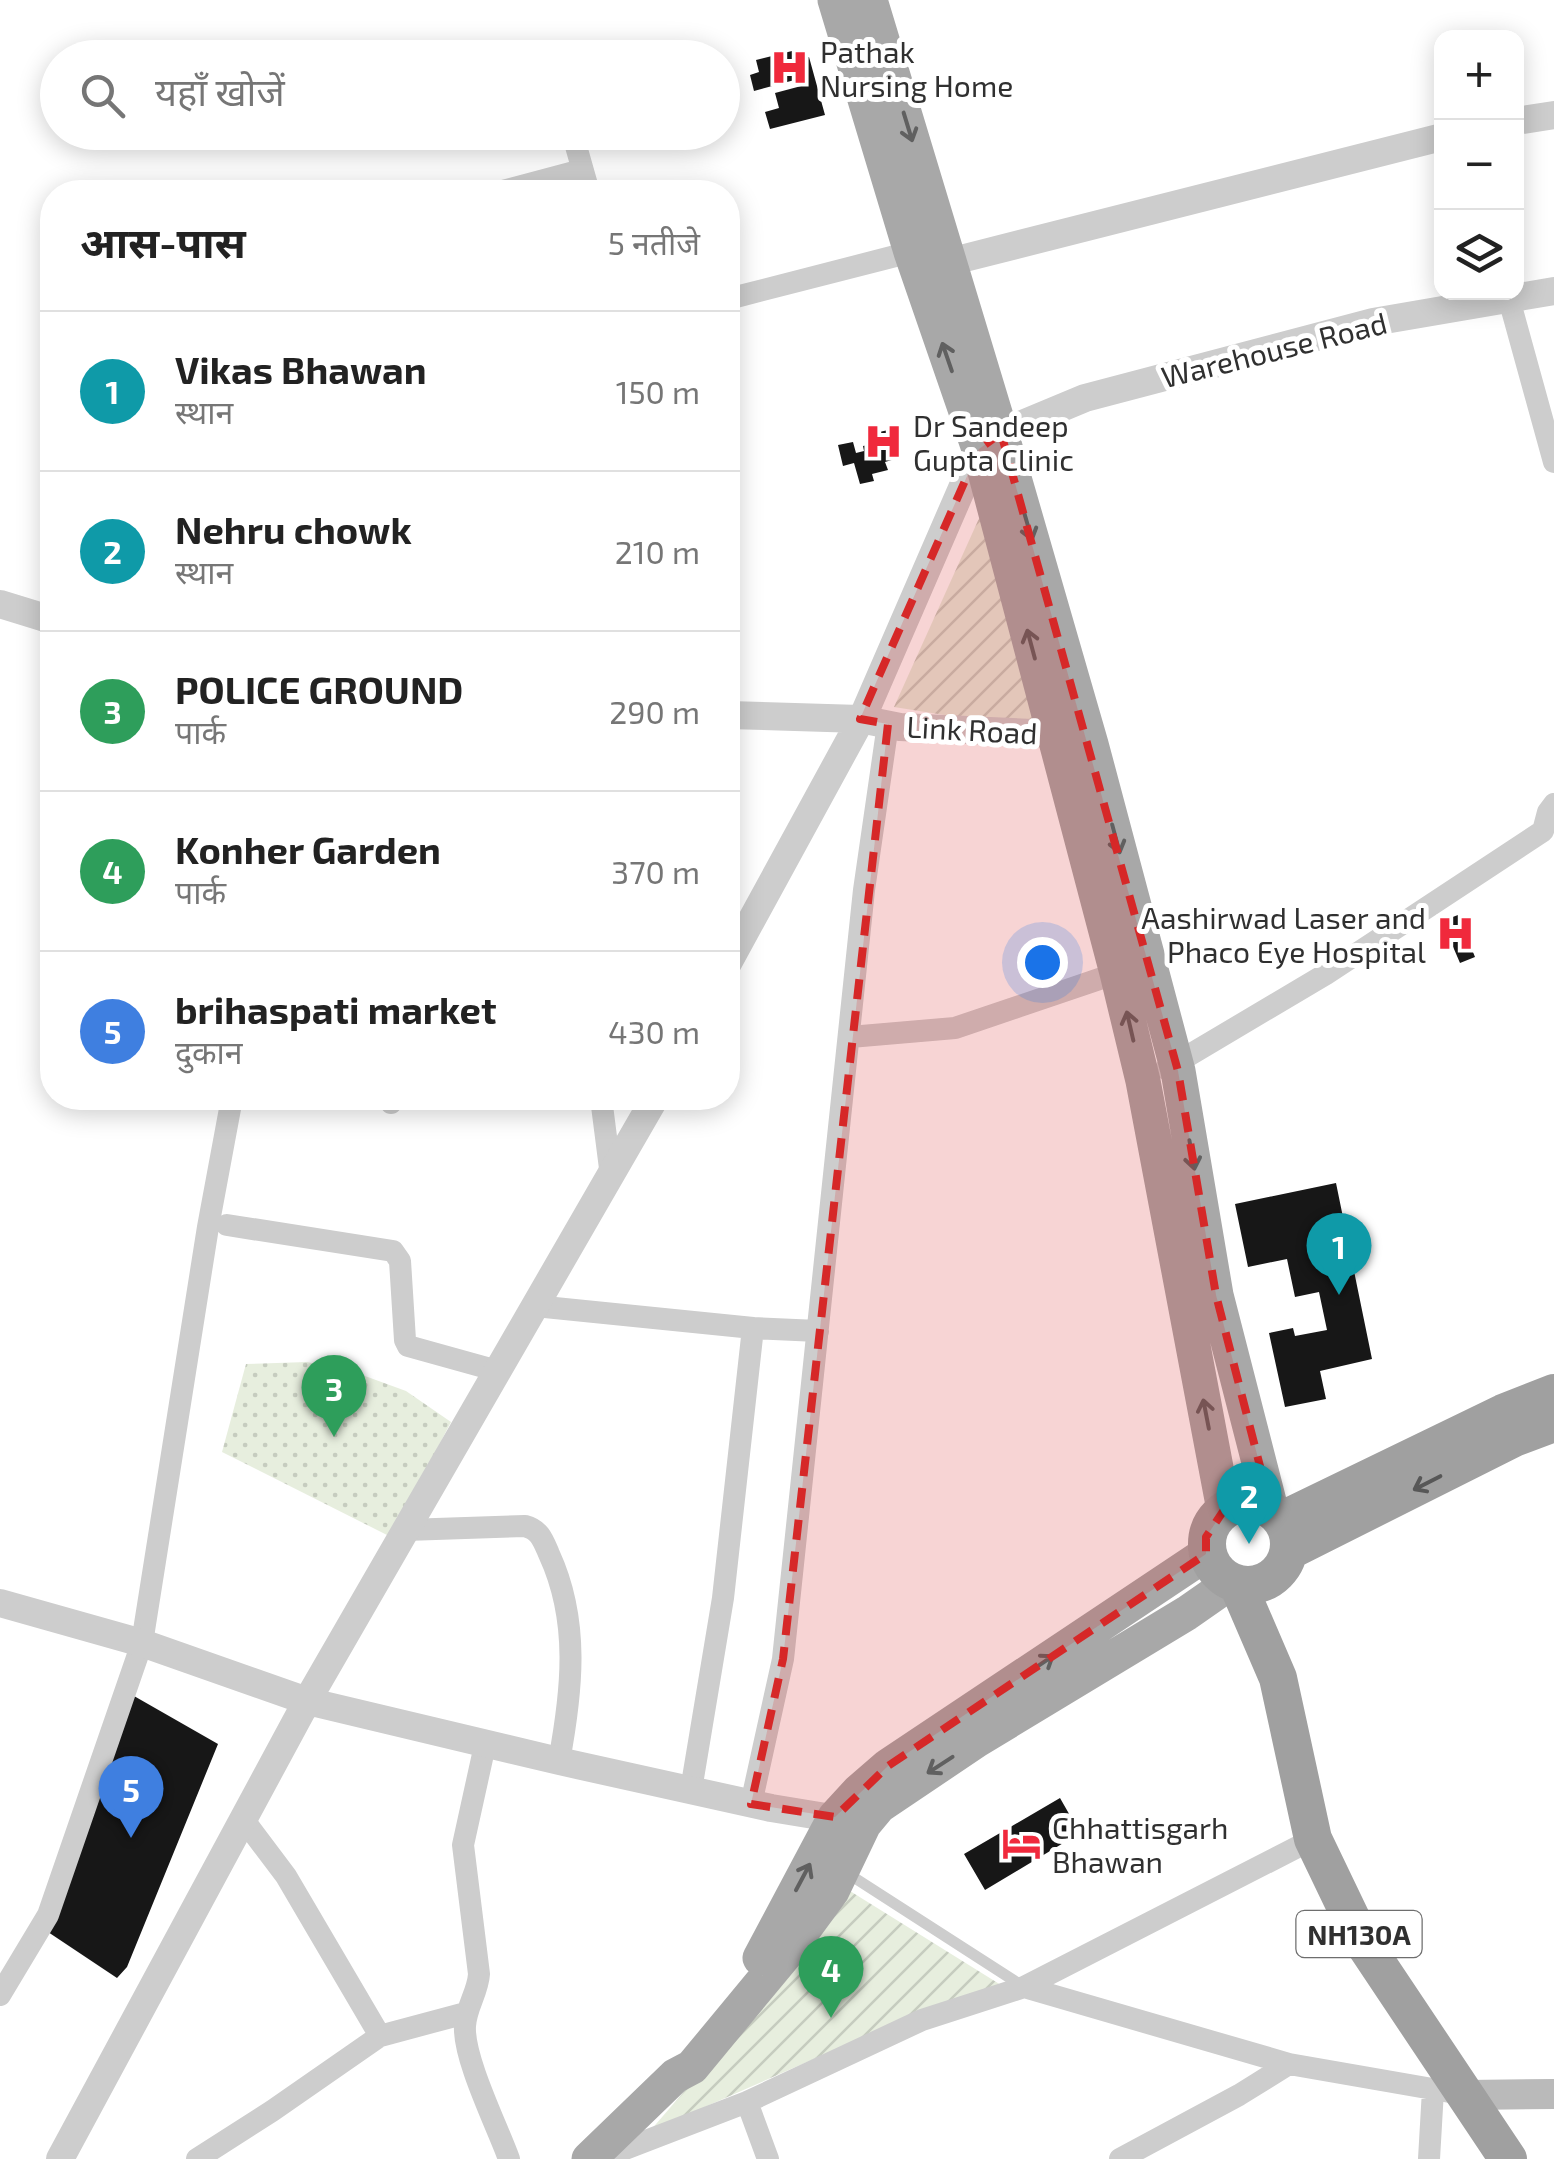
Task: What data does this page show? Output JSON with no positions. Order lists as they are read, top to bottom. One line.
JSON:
{"streets":{"highway":["NH130A"],"street":["Warehouse Road","Link Road"]},"places":{"hospital":["Pathak Nursing Home","Dr Sandeep Gupta Clinic","Aashirwad Laser and Phaco Eye Hospital"],"hotel":["Chhattisgarh Bhawan"]},"page":{"map_buttons":["+","−"],"search":"यहाँ खोजें","heading":["आस-पास","5 नतीजे"],"list":[{"mark":"1","name":"Vikas Bhawan","note":"स्थान","value":"150 m"},{"mark":"2","name":"Nehru chowk","note":"स्थान","value":"210 m"},{"mark":"3","name":"POLICE GROUND","note":"पार्क","value":"290 m"},{"mark":"4","name":"Konher Garden","note":"पार्क","value":"370 m"},{"mark":"5","name":"brihaspati market","note":"दुकान","value":"430 m"}],"pins":["1","3","2","5","4"]}}
